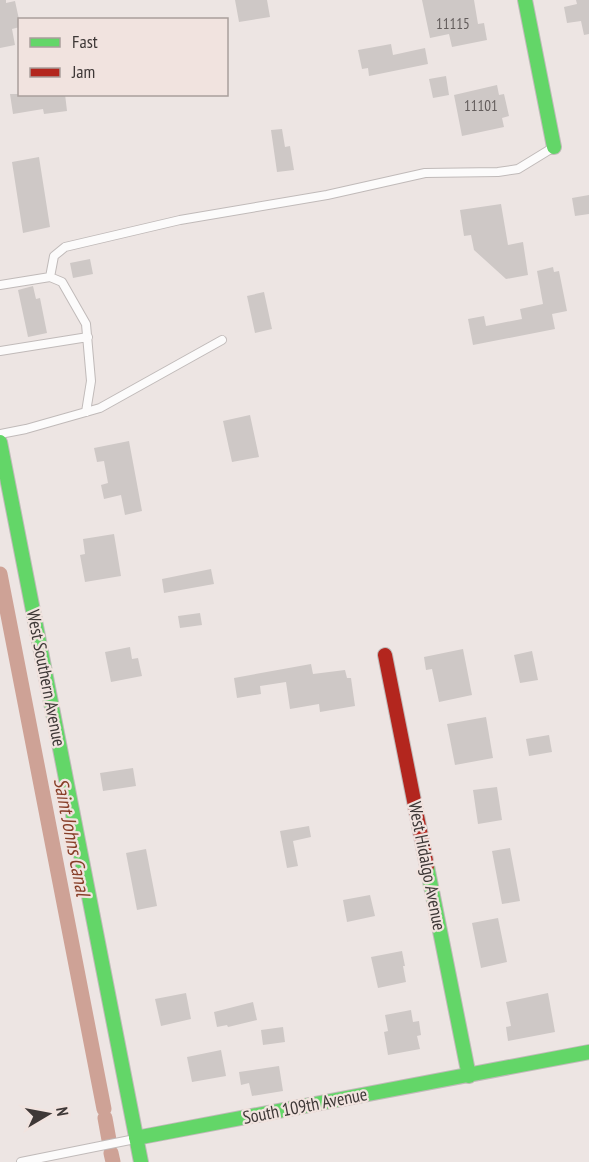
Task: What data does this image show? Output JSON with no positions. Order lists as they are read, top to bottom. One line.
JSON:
{"streets":{"street":["West Southern Avenue","West Hidalgo Avenue","South 109th Avenue"]},"crossings":[["West Southern Avenue","South 109th Avenue"],["West Hidalgo Avenue","South 109th Avenue"]],"water":["Saint Johns Canal"],"house_numbers":["11115","11101"],"legend":["Fast","Jam"],"north":"right"}
